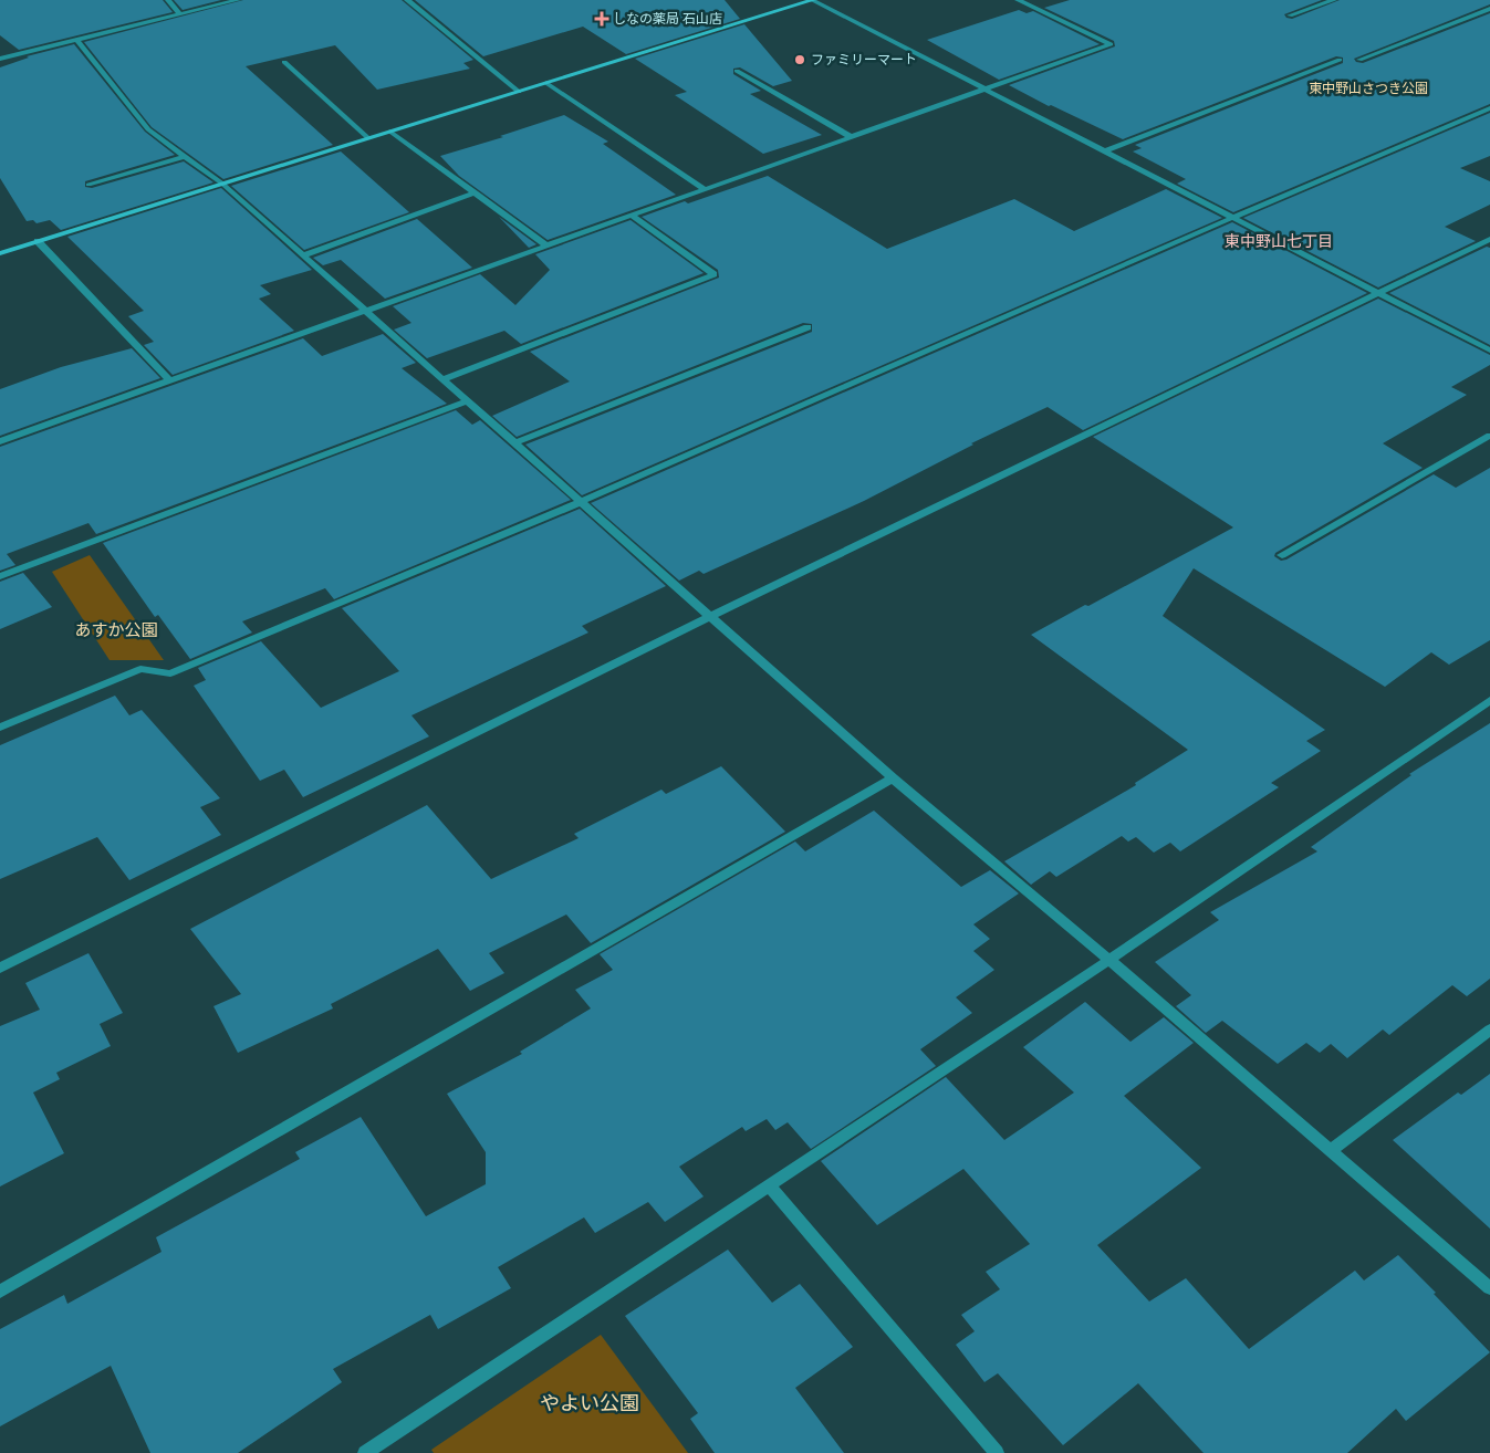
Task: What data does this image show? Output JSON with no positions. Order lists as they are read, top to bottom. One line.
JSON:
{"districts":["東中野山七丁目"],"parks":["東中野山さつき公園","あすか公園","やよい公園"],"places":{"health":["しなの薬局 石山店"],"other":["ファミリーマート"]}}
